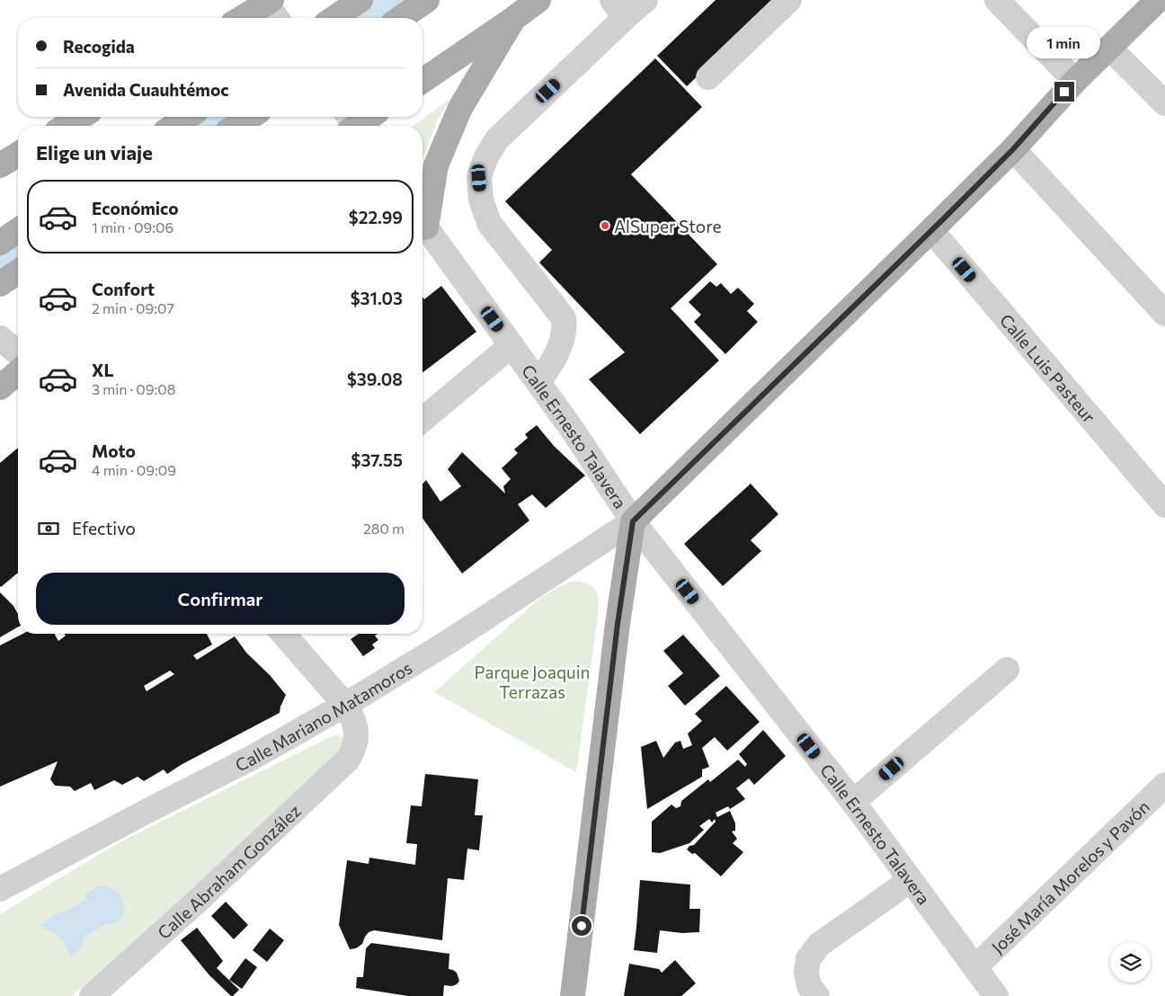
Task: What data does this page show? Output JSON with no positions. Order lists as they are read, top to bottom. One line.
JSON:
{"streets":{"street":["Calle Luis Pasteur","Calle Ernesto Talavera","Calle Mariano Matamoros","Calle Abraham González","José María Morelos y Pavón"]},"crossings":[["Calle Ernesto Talavera","Calle Mariano Matamoros"],["Calle Ernesto Talavera","José María Morelos y Pavón"],["Calle Mariano Matamoros","Calle Abraham González"]],"parks":["Parque Joaquin Terrazas"],"places":["AlSuper Store"],"page":{"banner":["Recogida","Avenida Cuauhtémoc"],"bubble":"1 min","heading":"Elige un viaje","list":[{"name":"Económico","note":"1 min · 09:06","value":"$22.99"},{"name":"Confort","note":"2 min · 09:07","value":"$31.03"},{"name":"XL","note":"3 min · 09:08","value":"$39.08"},{"name":"Moto","note":"4 min · 09:09","value":"$37.55"}],"pay":["Efectivo","280 m"],"buttons":"Confirmar"}}
